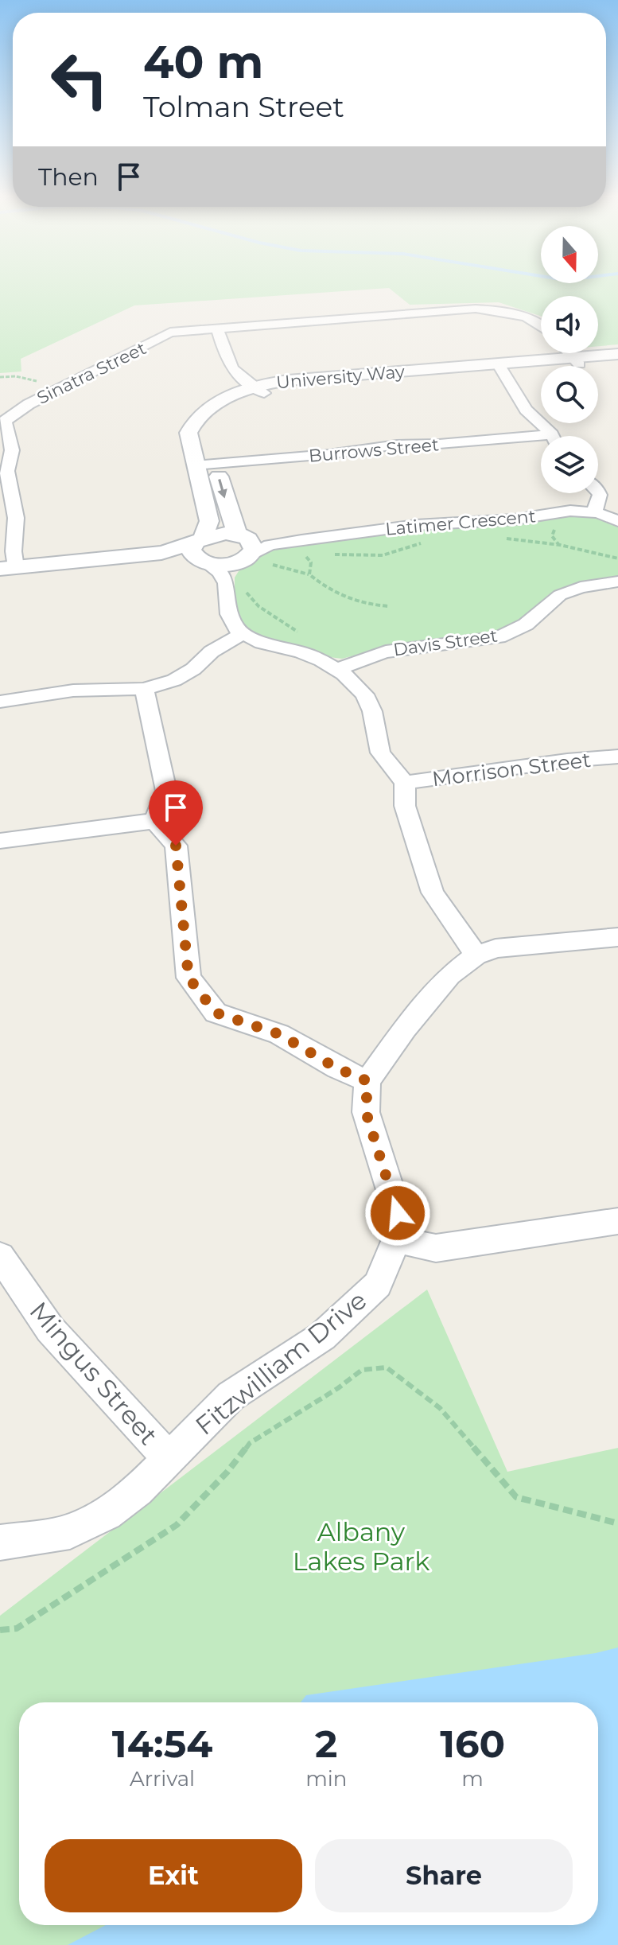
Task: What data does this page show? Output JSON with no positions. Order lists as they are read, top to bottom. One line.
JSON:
{"streets":{"street":["Sinatra Street","University Way","Burrows Street","Latimer Crescent","Davis Street","Morrison Street","Fitzwilliam Drive","Mingus Street"]},"crossings":[["University Way","Burrows Street"],["University Way","Latimer Crescent"],["Fitzwilliam Drive","Mingus Street"]],"parks":["Albany Lakes Park"],"north":"bottom","page":{"turn":["40 m","Tolman Street"],"then":"Then","eta":["14:54","Arrival","2","min","160","m"],"buttons":["Exit","Share"]}}
